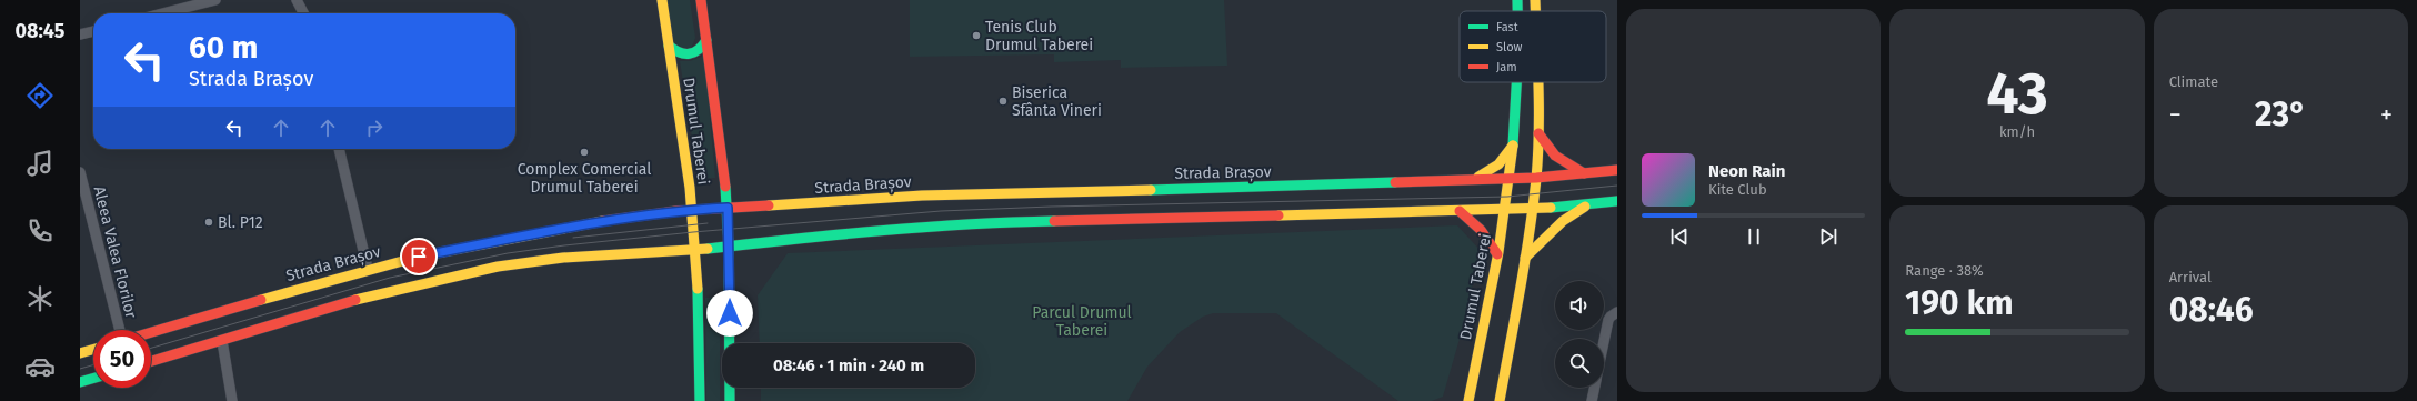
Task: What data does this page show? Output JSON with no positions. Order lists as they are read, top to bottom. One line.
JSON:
{"streets":{"main road":["Drumul Taberei","Strada Brașov"],"street":["Aleea Valea Florilor"]},"crossings":[["Drumul Taberei","Strada Brașov"]],"parks":["Parcul Drumul Taberei"],"places":["Tenis Club Drumul Taberei","Biserica Sfânta Vineri","Complex Comercial Drumul Taberei","Bl. P12"],"legend":["Fast","Slow","Jam"],"page":{"tabs":"08:45","tile":[["43","km/h"],"Climate",["Range · 38%","190 km"],["Arrival","08:46"]],"turn":["60 m","Strada Brașov"],"heat":["−","23°","+"],"song":["Neon Rain","Kite Club"],"limit":"50","trip":"08:46 · 1 min · 240 m"}}
